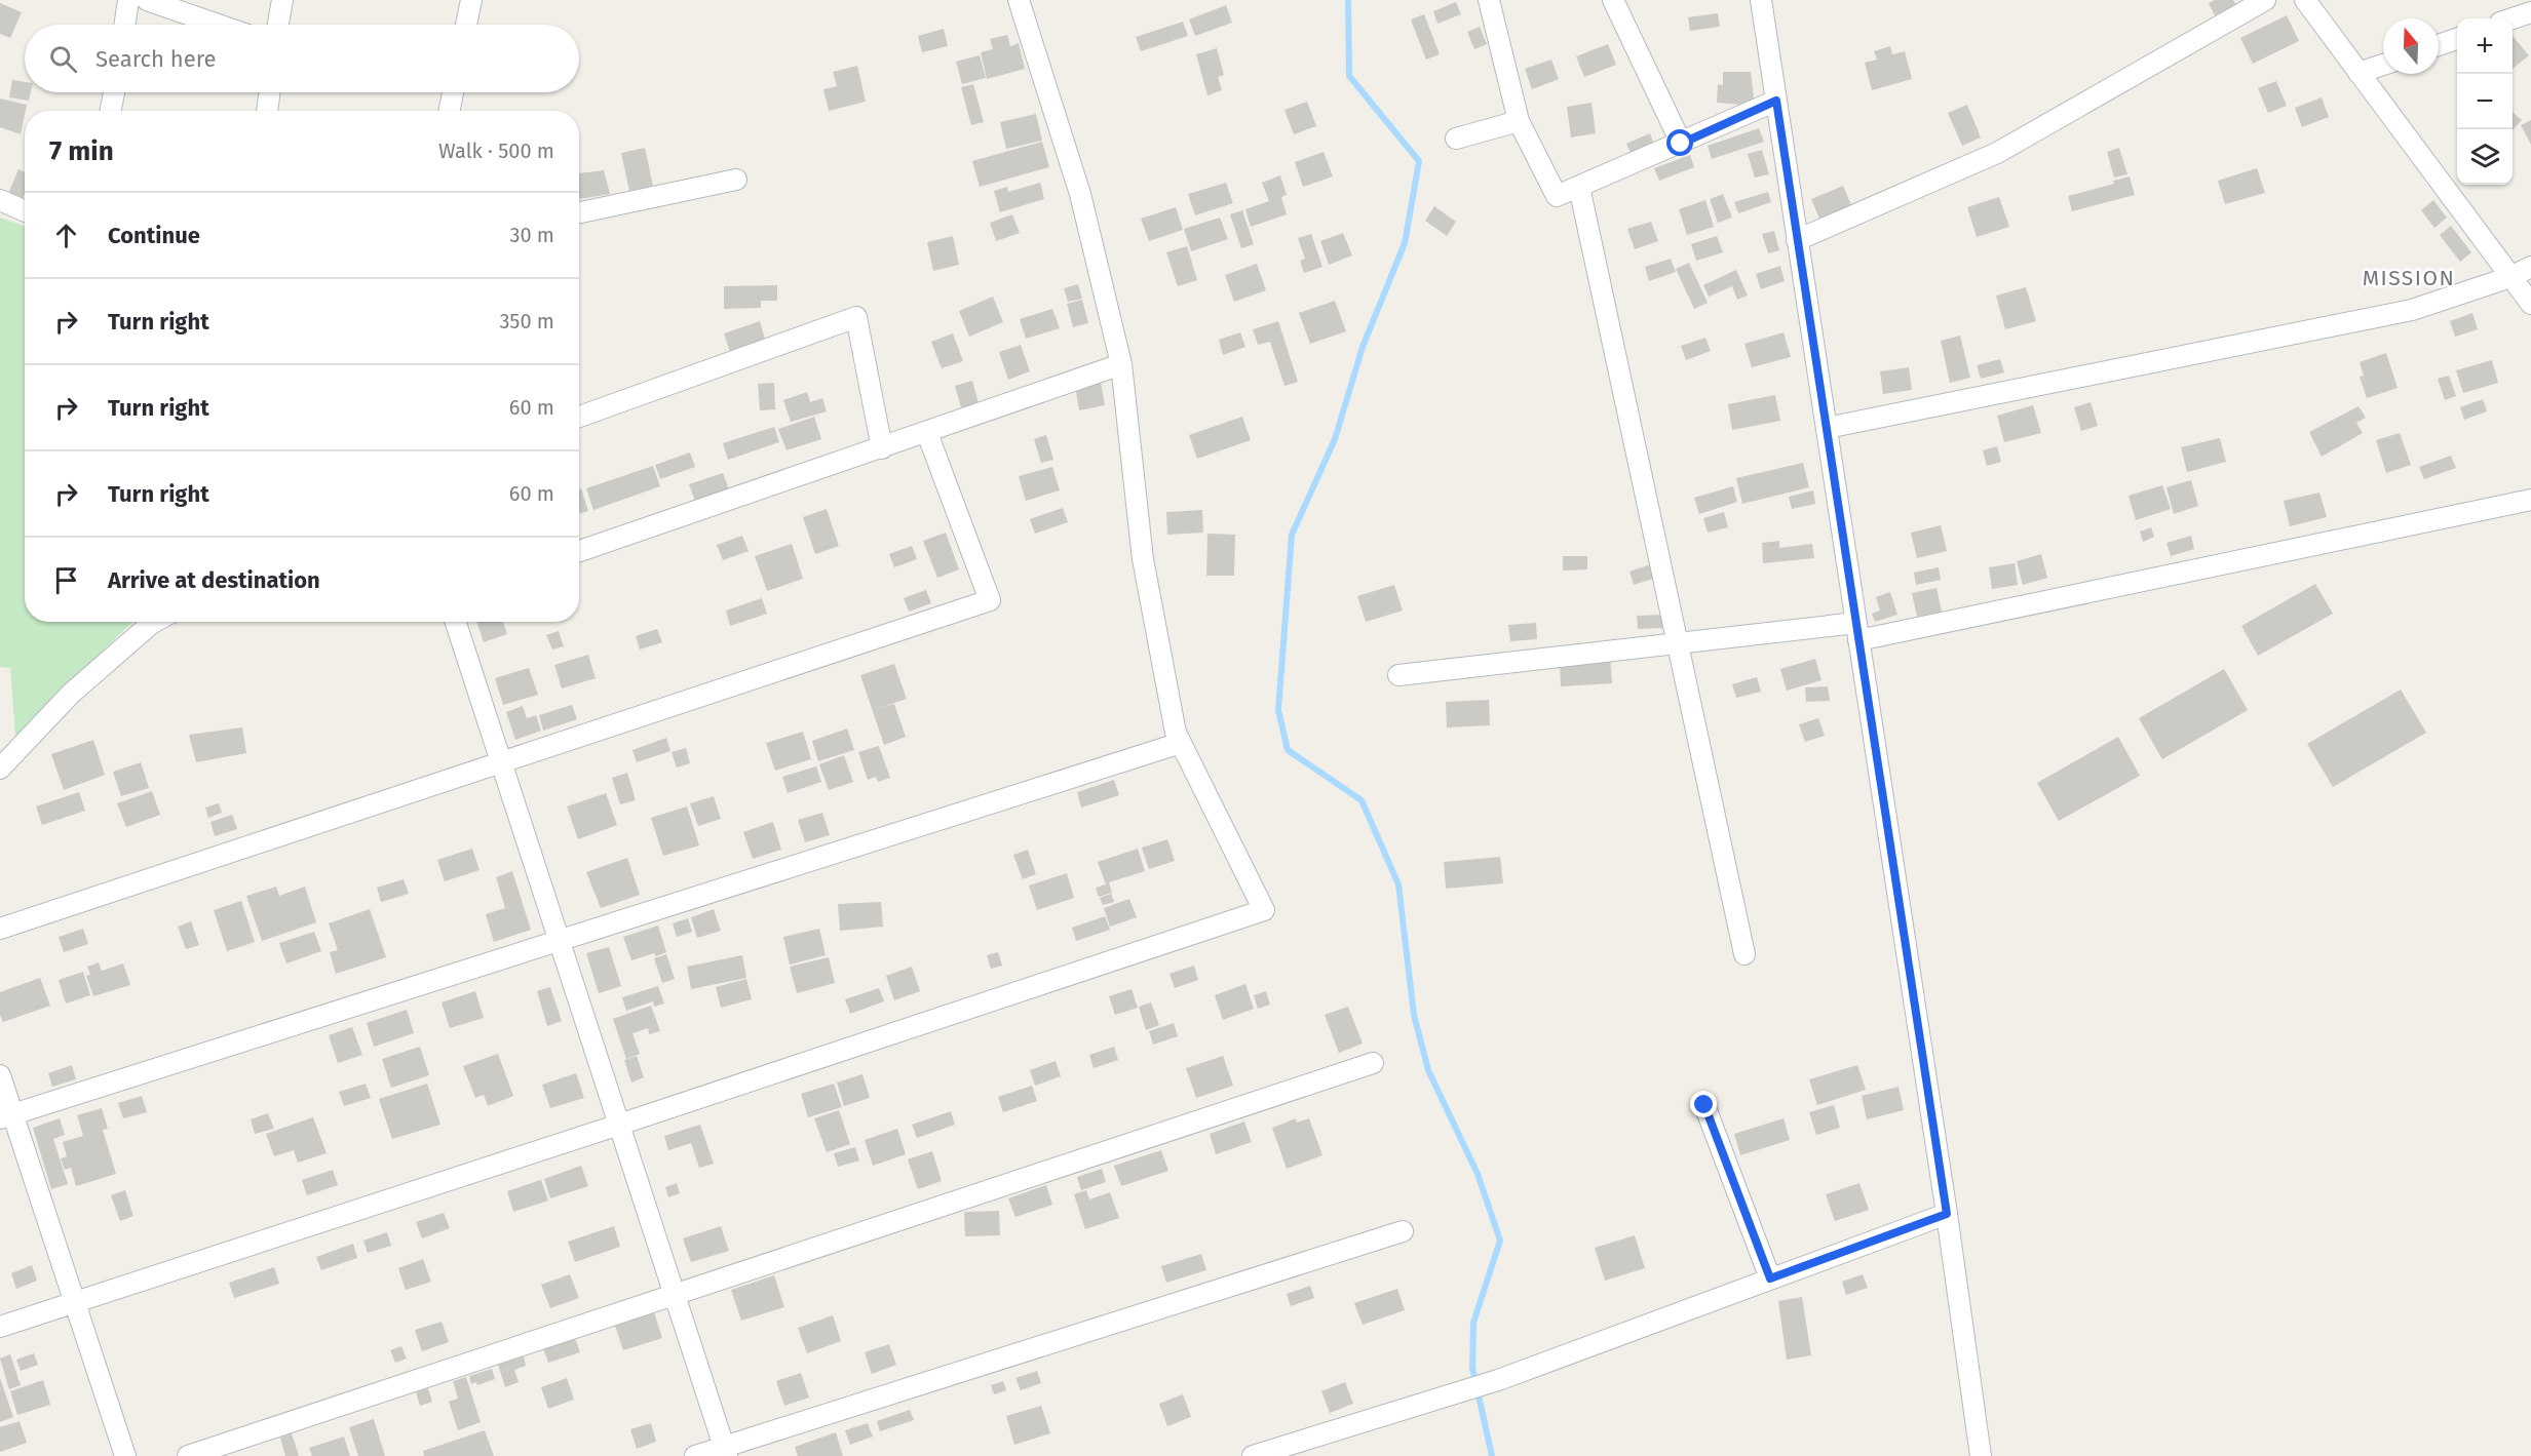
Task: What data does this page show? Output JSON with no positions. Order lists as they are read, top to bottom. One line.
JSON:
{"districts":["MISSION"],"north":"top","page":{"map_buttons":["+","−"],"search":"Search here","heading":["7 min","Walk · 500 m"],"list":[["Continue","30 m"],["Turn right","350 m"],["Turn right","60 m"],["Turn right","60 m"],"Arrive at destination"]}}
